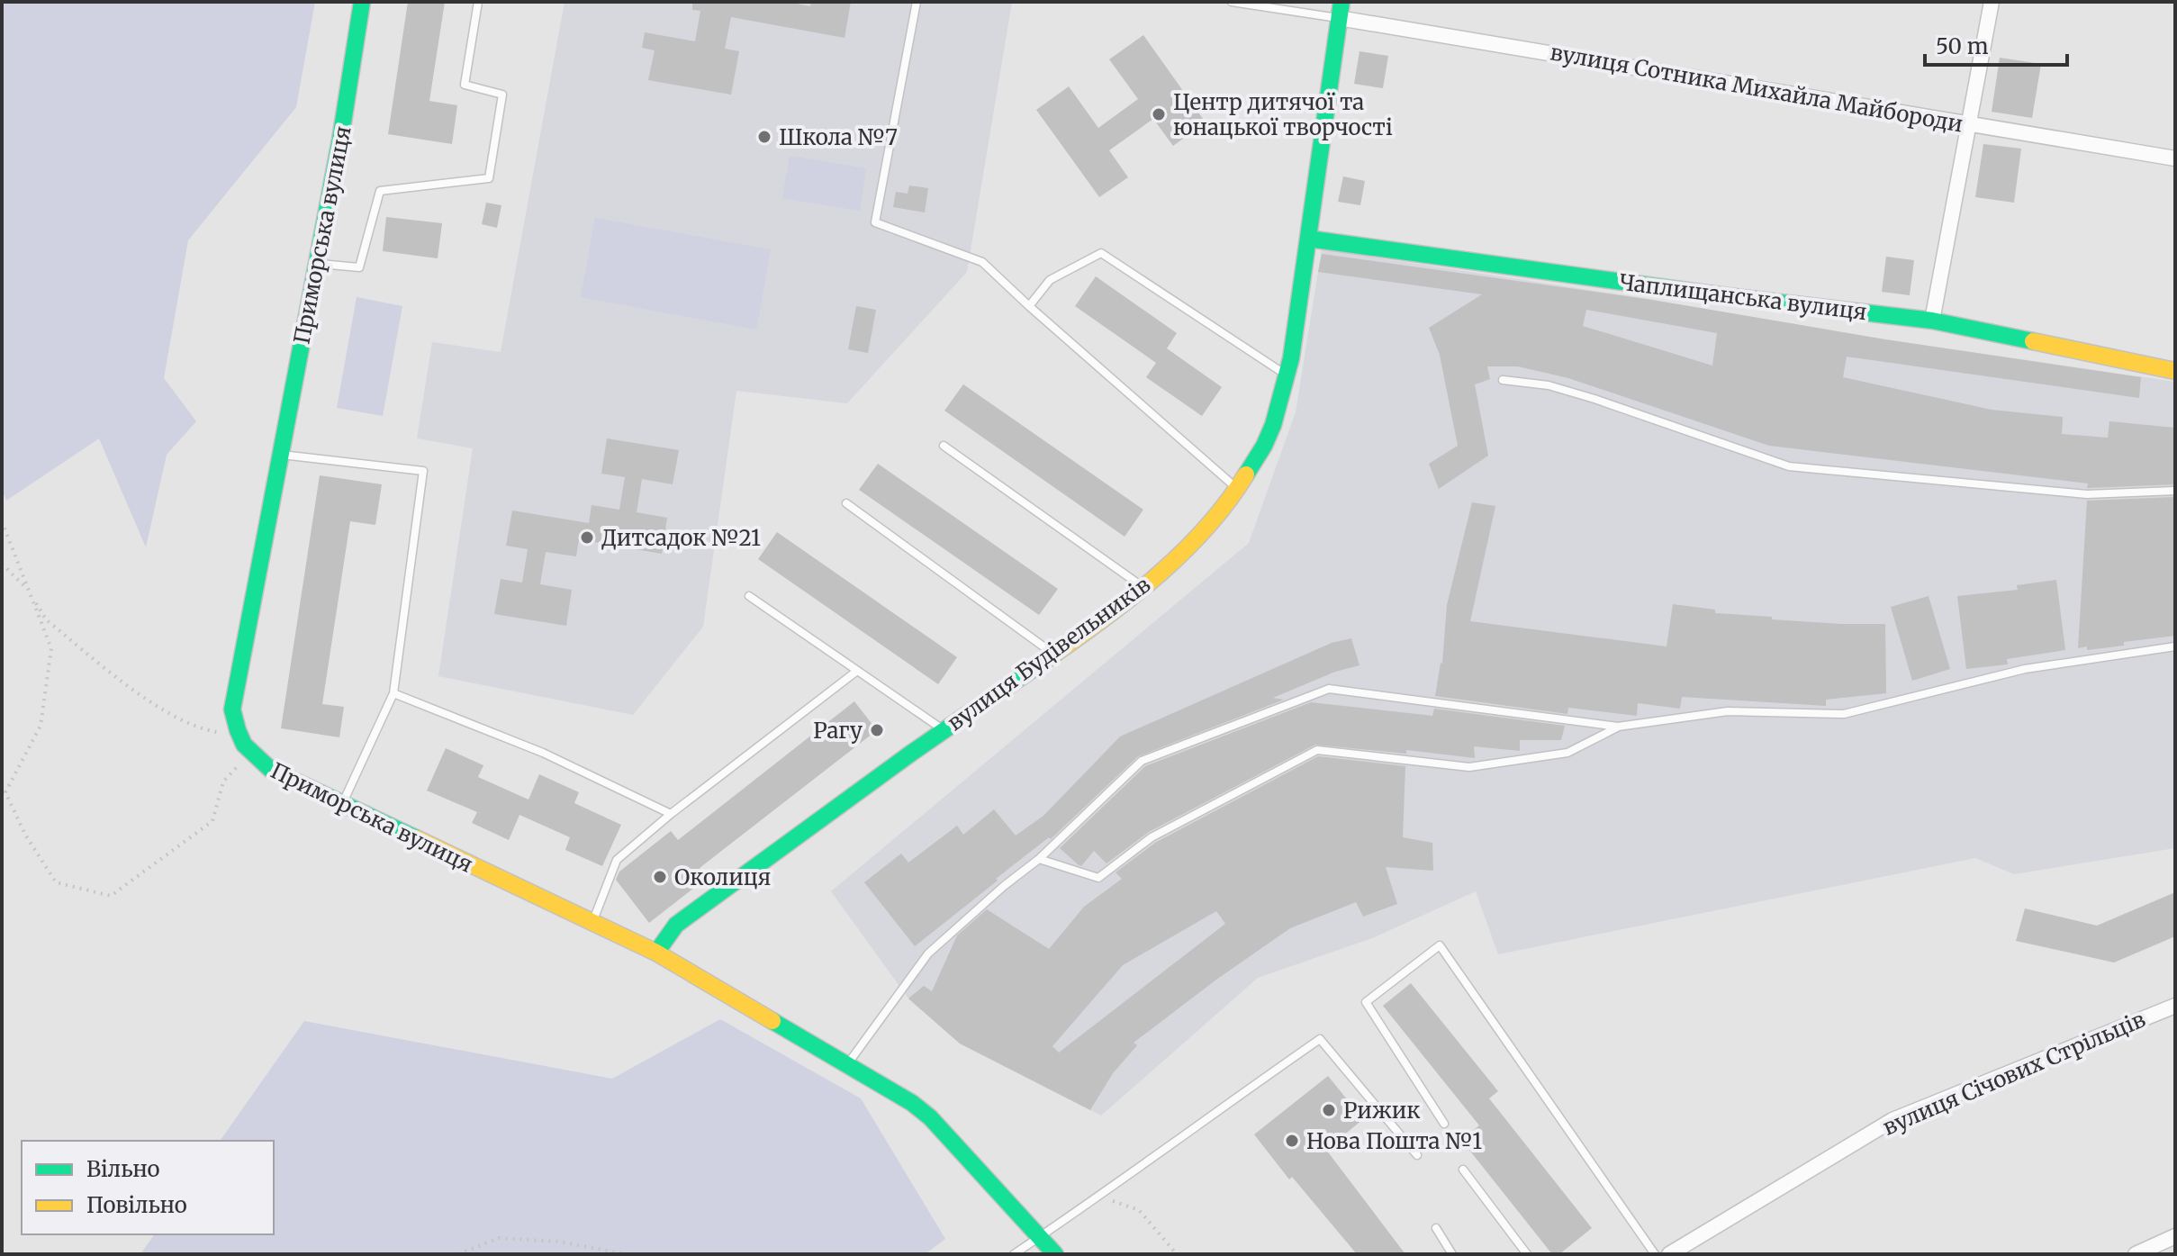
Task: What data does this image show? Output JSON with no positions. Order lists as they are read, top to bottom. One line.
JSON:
{"streets":{"street":["вулиця Сотника Михайла Майбороди","Приморська вулиця","Чаплищанська вулиця","вулиця Будівельників","вулиця Січових Стрільців"]},"crossings":[["вулиця Сотника Михайла Майбороди","вулиця Будівельників"],["Приморська вулиця","вулиця Будівельників"],["Чаплищанська вулиця","вулиця Будівельників"]],"places":["Центр дитячої та юнацької творчості","Школа №7","Дитсадок №21","Рагу","Околиця","Рижик","Нова Пошта №1"],"legend":["Вільно","Повільно"],"scale_bar":"50 m"}
